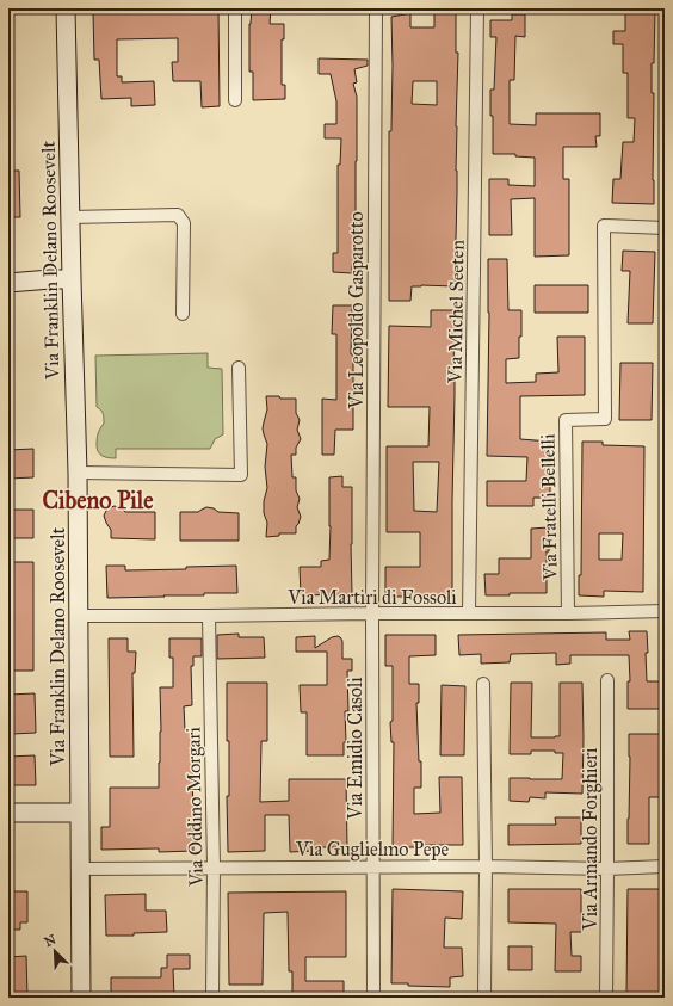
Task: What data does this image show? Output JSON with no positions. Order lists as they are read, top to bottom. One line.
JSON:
{"streets":{"main road":["Via Franklin Delano Roosevelt"],"street":["Via Leopoldo Gasparotto","Via Michel Seeten","Via Fratelli Bellelli","Via Martiri di Fossoli","Via Emidio Casoli","Via Oddino Morgari","Via Armando Forghieri","Via Guglielmo Pepe"]},"crossings":[["Via Franklin Delano Roosevelt","Via Martiri di Fossoli"],["Via Franklin Delano Roosevelt","Via Guglielmo Pepe"],["Via Leopoldo Gasparotto","Via Martiri di Fossoli"],["Via Leopoldo Gasparotto","Via Emidio Casoli"],["Via Michel Seeten","Via Martiri di Fossoli"],["Via Fratelli Bellelli","Via Martiri di Fossoli"],["Via Martiri di Fossoli","Via Emidio Casoli"],["Via Martiri di Fossoli","Via Oddino Morgari"],["Via Emidio Casoli","Via Guglielmo Pepe"],["Via Oddino Morgari","Via Guglielmo Pepe"],["Via Armando Forghieri","Via Guglielmo Pepe"]],"districts":["Cibeno Pile"],"north":"top left"}
